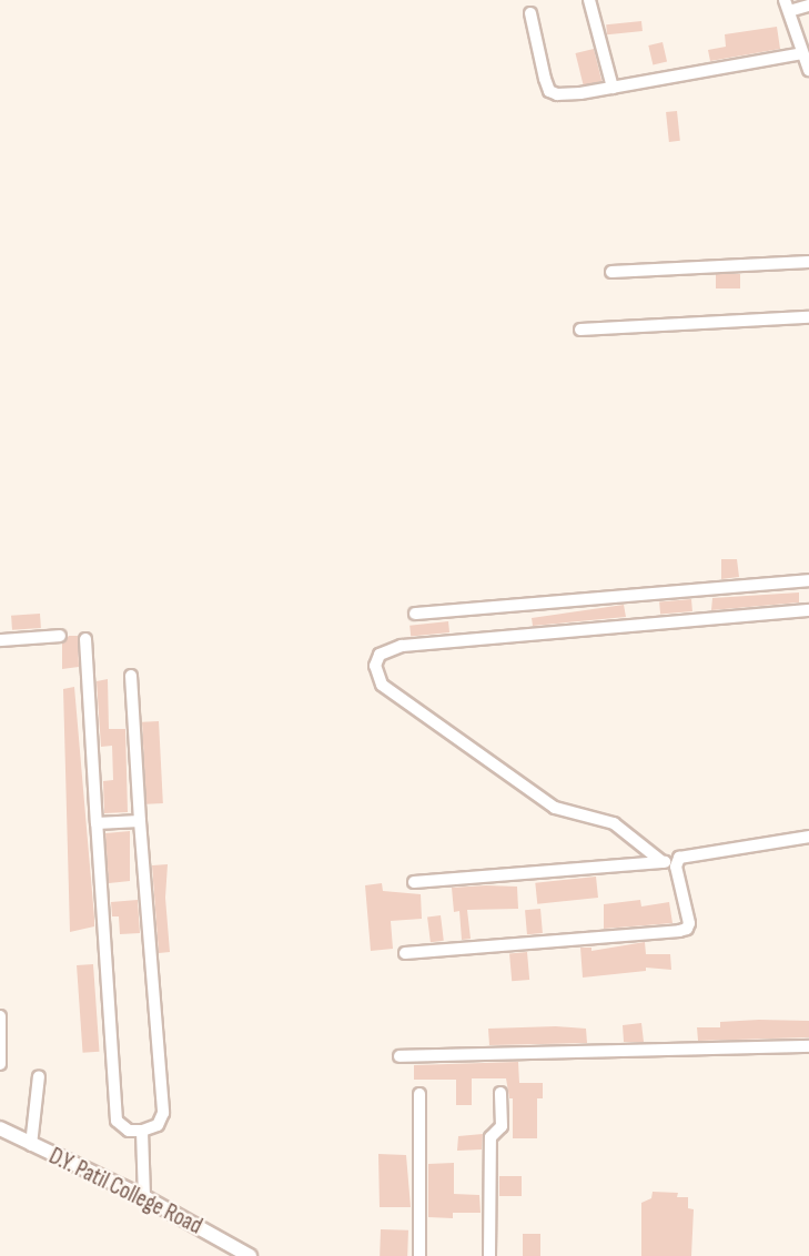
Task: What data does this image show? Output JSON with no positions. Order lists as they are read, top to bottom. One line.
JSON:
{"streets":{"street":["D.Y. Patil College Road"]}}
